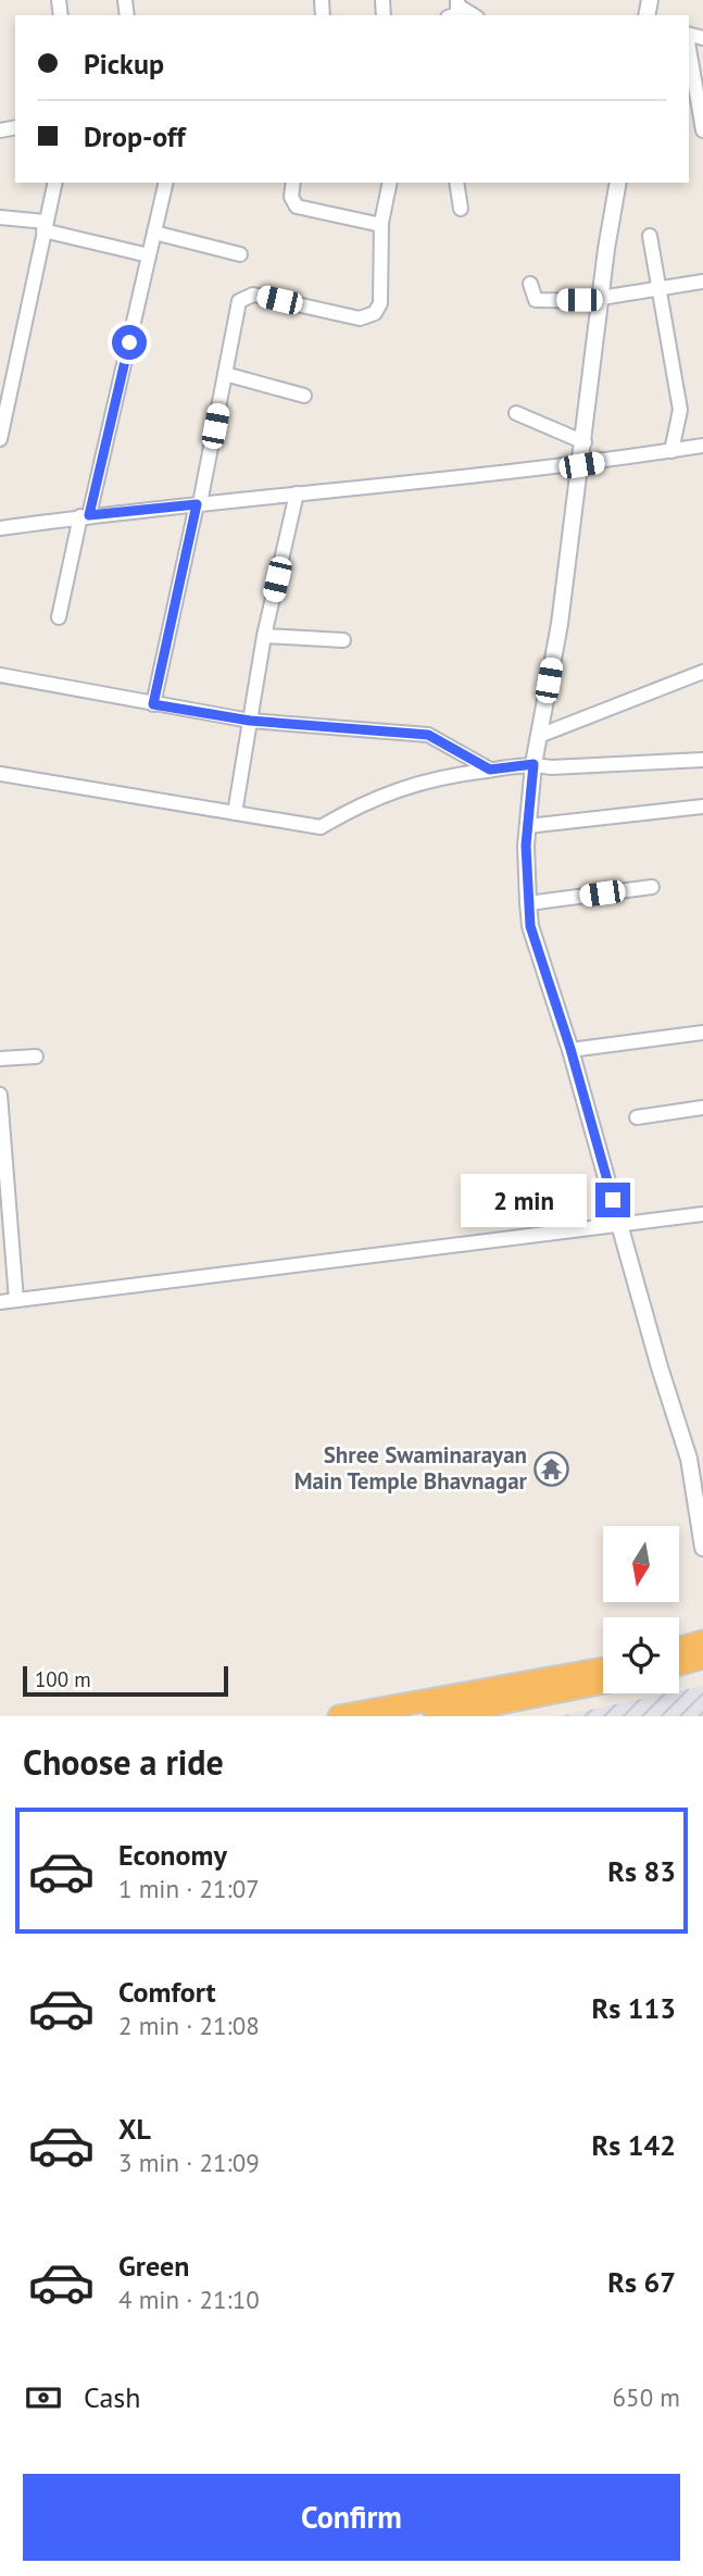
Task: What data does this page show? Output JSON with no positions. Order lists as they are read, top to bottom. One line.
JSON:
{"places":{"temple":["Shree Swaminarayan Main Temple Bhavnagar"]},"scale_bar":"100 m","north":"bottom","page":{"banner":["Pickup","Drop-off"],"bubble":"2 min","scale":"100 m","heading":"Choose a ride","list":[{"name":"Economy","note":"1 min · 21:07","value":"Rs 83"},{"name":"Comfort","note":"2 min · 21:08","value":"Rs 113"},{"name":"XL","note":"3 min · 21:09","value":"Rs 142"},{"name":"Green","note":"4 min · 21:10","value":"Rs 67"}],"pay":["Cash","650 m"],"buttons":"Confirm"}}
